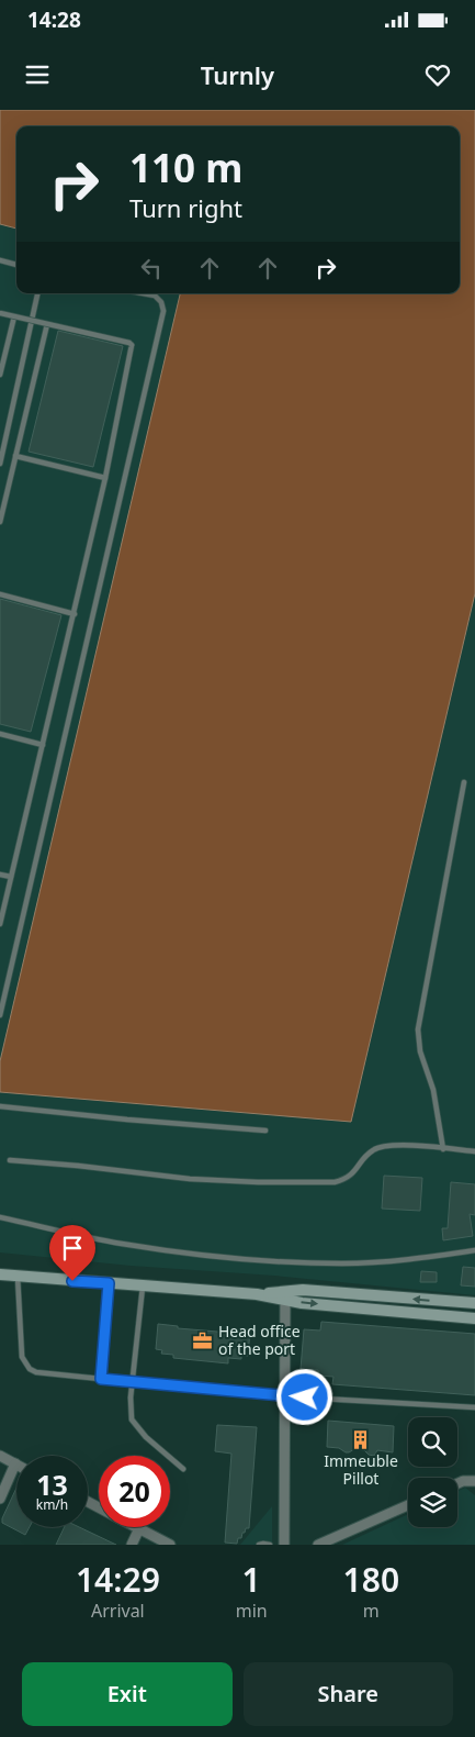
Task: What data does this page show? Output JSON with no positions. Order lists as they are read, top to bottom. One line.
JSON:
{"places":{"office":["Head office of the port"],"building":["Immeuble Pillot"]},"page":{"status":"14:28","header":"Turnly","turn":["110 m","Turn right"],"speed":"13 km/h","limit":"20","eta":["14:29","Arrival","1","min","180","m"],"buttons":["Exit","Share"]}}
